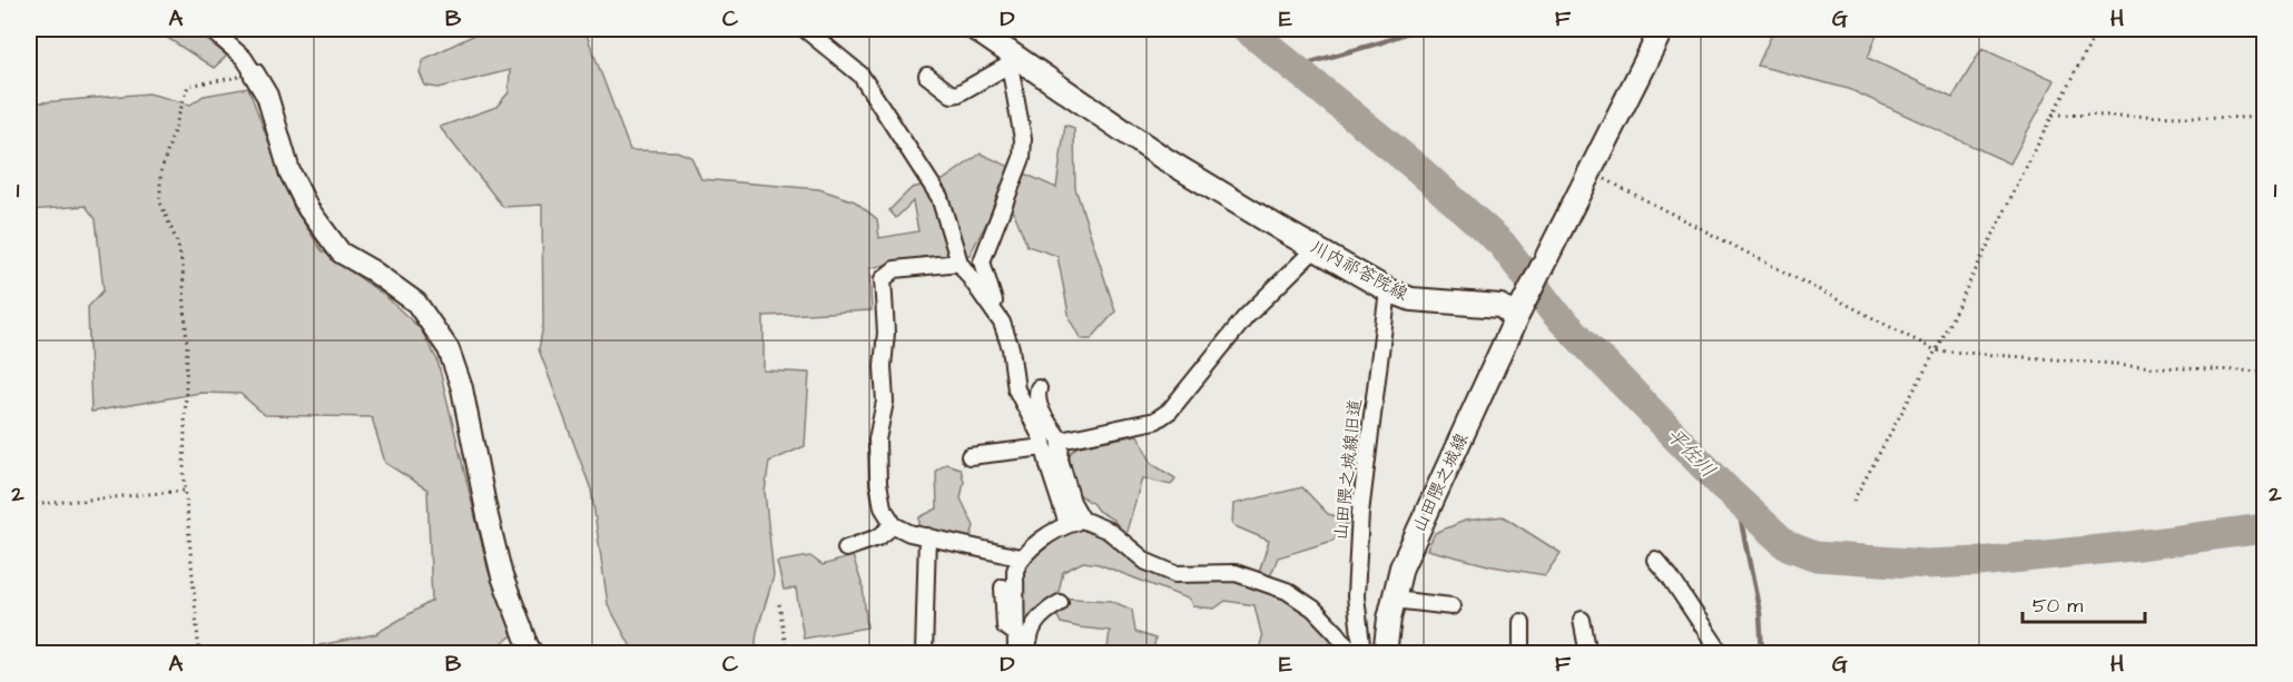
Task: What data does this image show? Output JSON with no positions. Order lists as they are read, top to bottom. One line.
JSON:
{"streets":{"main road":["川内祁答院線","山田隈之城線"],"street":["山田隈之城線旧道"]},"crossings":[["川内祁答院線","山田隈之城線旧道"],["川内祁答院線","山田隈之城線"]],"water":["平佐川"],"scale_bar":"50 m","grid":{"columns":["A","B","C","D","E","F","G","H"],"rows":["1","2"]}}
